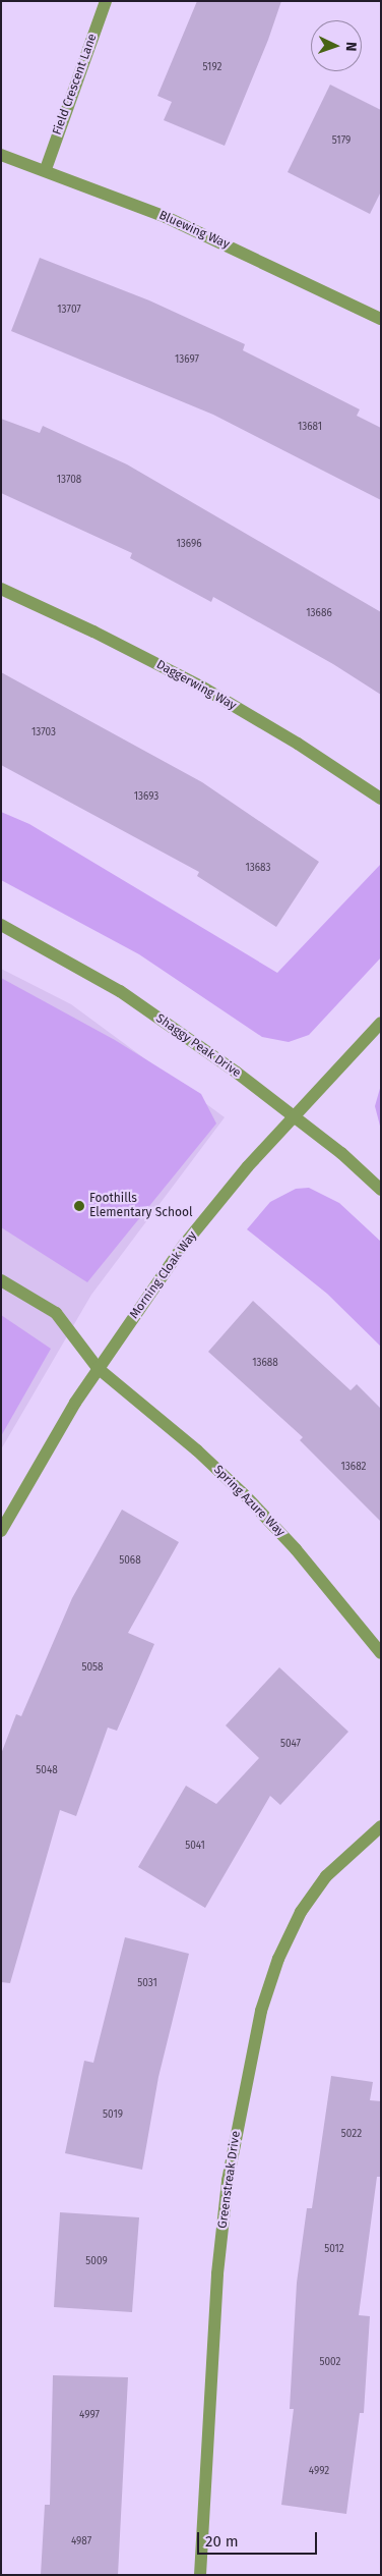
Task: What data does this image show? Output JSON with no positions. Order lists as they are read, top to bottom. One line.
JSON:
{"streets":{"street":["Field Crescent Lane","Bluewing Way","Daggerwing Way","Shaggy Peak Drive","Morning Cloak Way","Spring Azure Way","Greenstreak Drive"]},"crossings":[["Field Crescent Lane","Bluewing Way"],["Shaggy Peak Drive","Morning Cloak Way"],["Morning Cloak Way","Spring Azure Way"]],"places":["Foothills Elementary School"],"house_numbers":["5192","5179","13707","13697","13681","13708","13696","13686","13703","13693","13683","13688","13682","5068","5058","5047","5048","5041","5031","5019","5022","5012","5009","5002","4997","4992","4987"],"scale_bar":"20 m","north":"right"}
